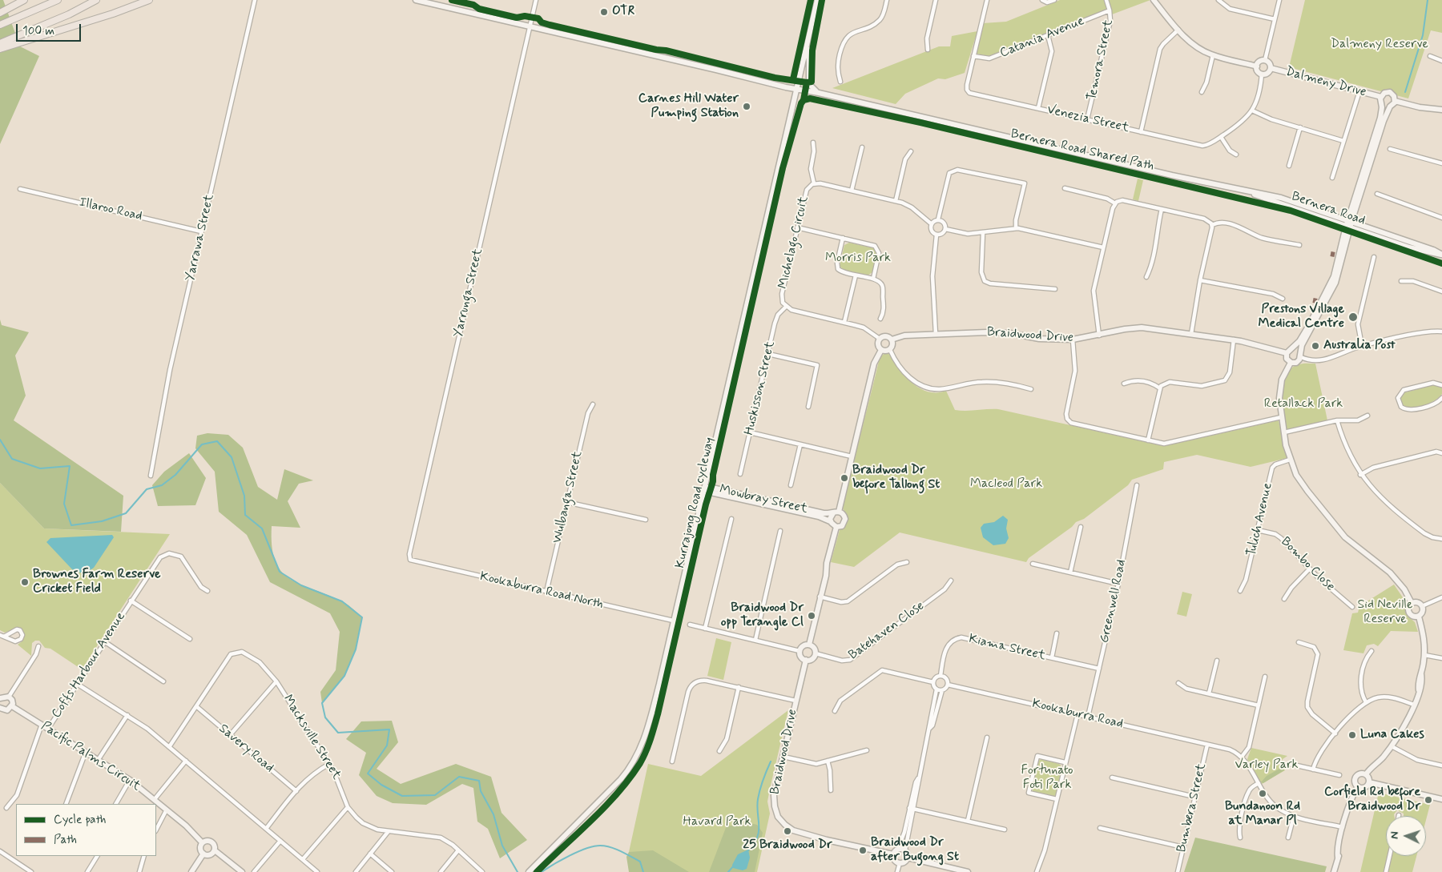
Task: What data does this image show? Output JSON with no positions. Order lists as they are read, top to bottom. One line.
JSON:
{"streets":{"street":["Catania Avenue","Temora Street","Dalmeny Drive","Venezia Street","Bernera Road","Illaroo Road","Yarrawa Street","Michelago Circuit","Yarrunga Street","Braidwood Drive","Huskisson Street","Wulbanga Street","Mowbray Street","Tulich Avenue","Bombo Close","Kookaburra Road North","Greenwell Road","Batehaven Close","Kiama Street","Coffs Harbour Avenue","Kookaburra Road","Macksville Street","Savery Road","Pacific Palms Circuit","Bumbera Street"],"cycle path":["Bernera Road Shared Path","Kurrajong Road cycleway"]},"crossings":[["Catania Avenue","Temora Street"],["Catania Avenue","Venezia Street"],["Temora Street","Venezia Street"],["Bernera Road","Yarrunga Street"],["Illaroo Road","Yarrawa Street"],["Michelago Circuit","Braidwood Drive"],["Michelago Circuit","Huskisson Street"],["Yarrunga Street","Kookaburra Road North"],["Braidwood Drive","Batehaven Close"],["Wulbanga Street","Kookaburra Road North"],["Tulich Avenue","Bombo Close"],["Greenwell Road","Kiama Street"],["Greenwell Road","Kookaburra Road"],["Kiama Street","Kookaburra Road"],["Coffs Harbour Avenue","Pacific Palms Circuit"],["Kookaburra Road","Bumbera Street"],["Macksville Street","Savery Road"]],"parks":["Dalmeny Reserve","Morris Park","Retallack Park","Macleod Park","Sid Neville Reserve","Varley Park","Fortunato Foti Park","Havard Park"],"places":["OTR","Carnes Hill Water Pumping Station","Prestons Village Medical Centre","Australia Post","Braidwood Dr before Tallong St","Brownes Farm Reserve Cricket Field","Braidwood Dr opp Terangle Cl","Luna Cakes","Bundanoon Rd at Manar Pl","Corfield Rd before Braidwood Dr","25 Braidwood Dr","Braidwood Dr after Bugong St"],"legend":["Cycle path","Path"],"scale_bar":"100 m","north":"left"}
